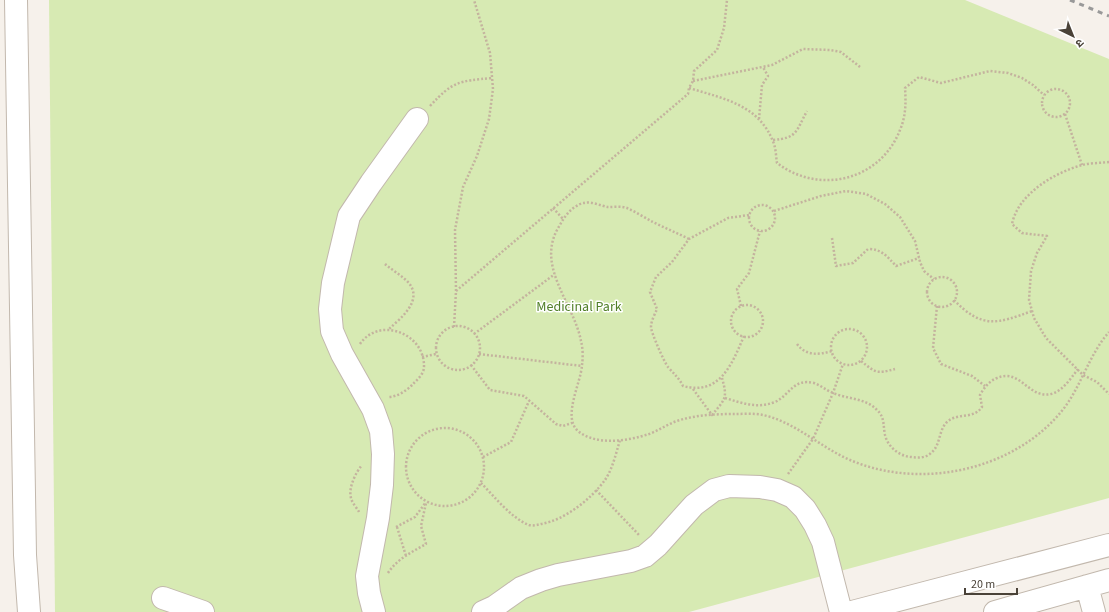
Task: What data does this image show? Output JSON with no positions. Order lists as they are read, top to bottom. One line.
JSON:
{"parks":["Medicinal Park"],"scale_bar":"20 m","north":"bottom right"}
